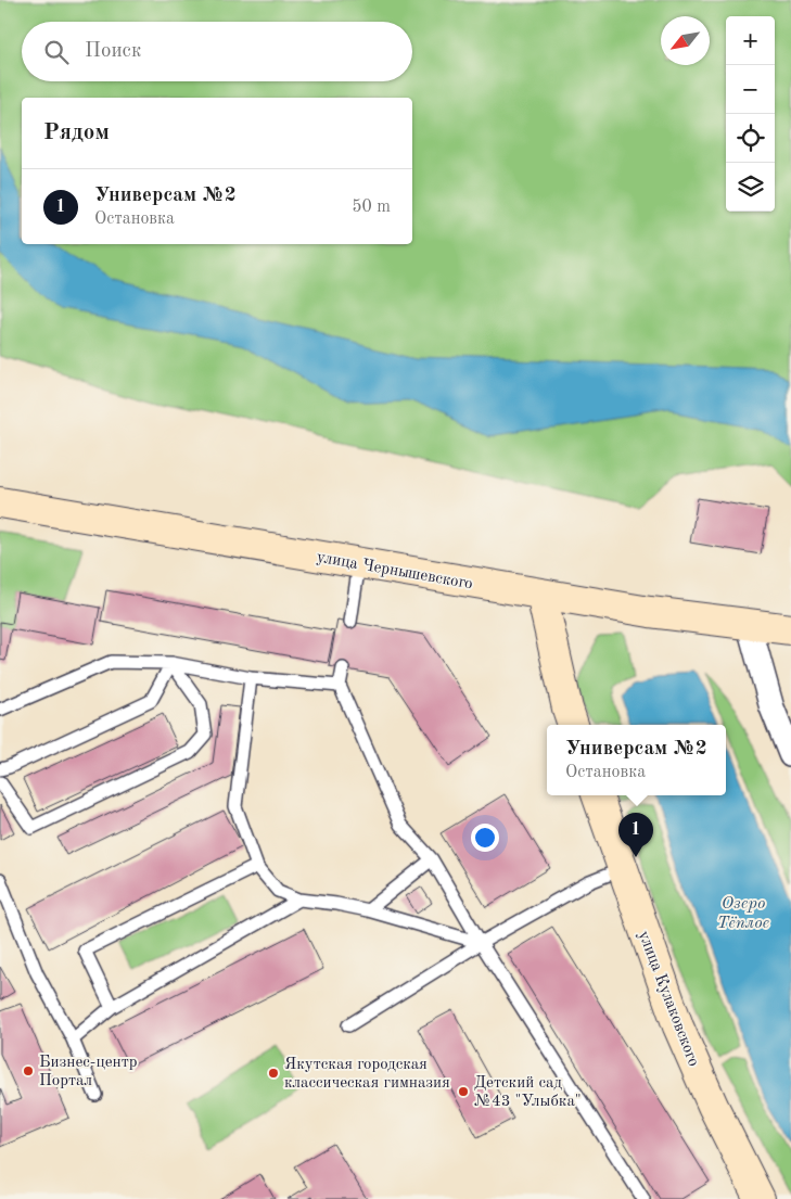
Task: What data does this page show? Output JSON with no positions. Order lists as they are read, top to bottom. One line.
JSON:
{"streets":{"main road":["улица Чернышевского","улица Кулаковского"]},"water":["Озеро Тёплое"],"places":["Бизнес-центр Портал","Якутская городская классическая гимназия","Детский сад №43 \"Улыбка\""],"north":"bottom left","page":{"map_buttons":["+","−"],"search":"Поиск","heading":"Рядом","list":[{"mark":"1","name":"Универсам №2","note":"Остановка","value":"50 m"}],"popup":["Универсам №2","Остановка"],"pins":"1"}}
